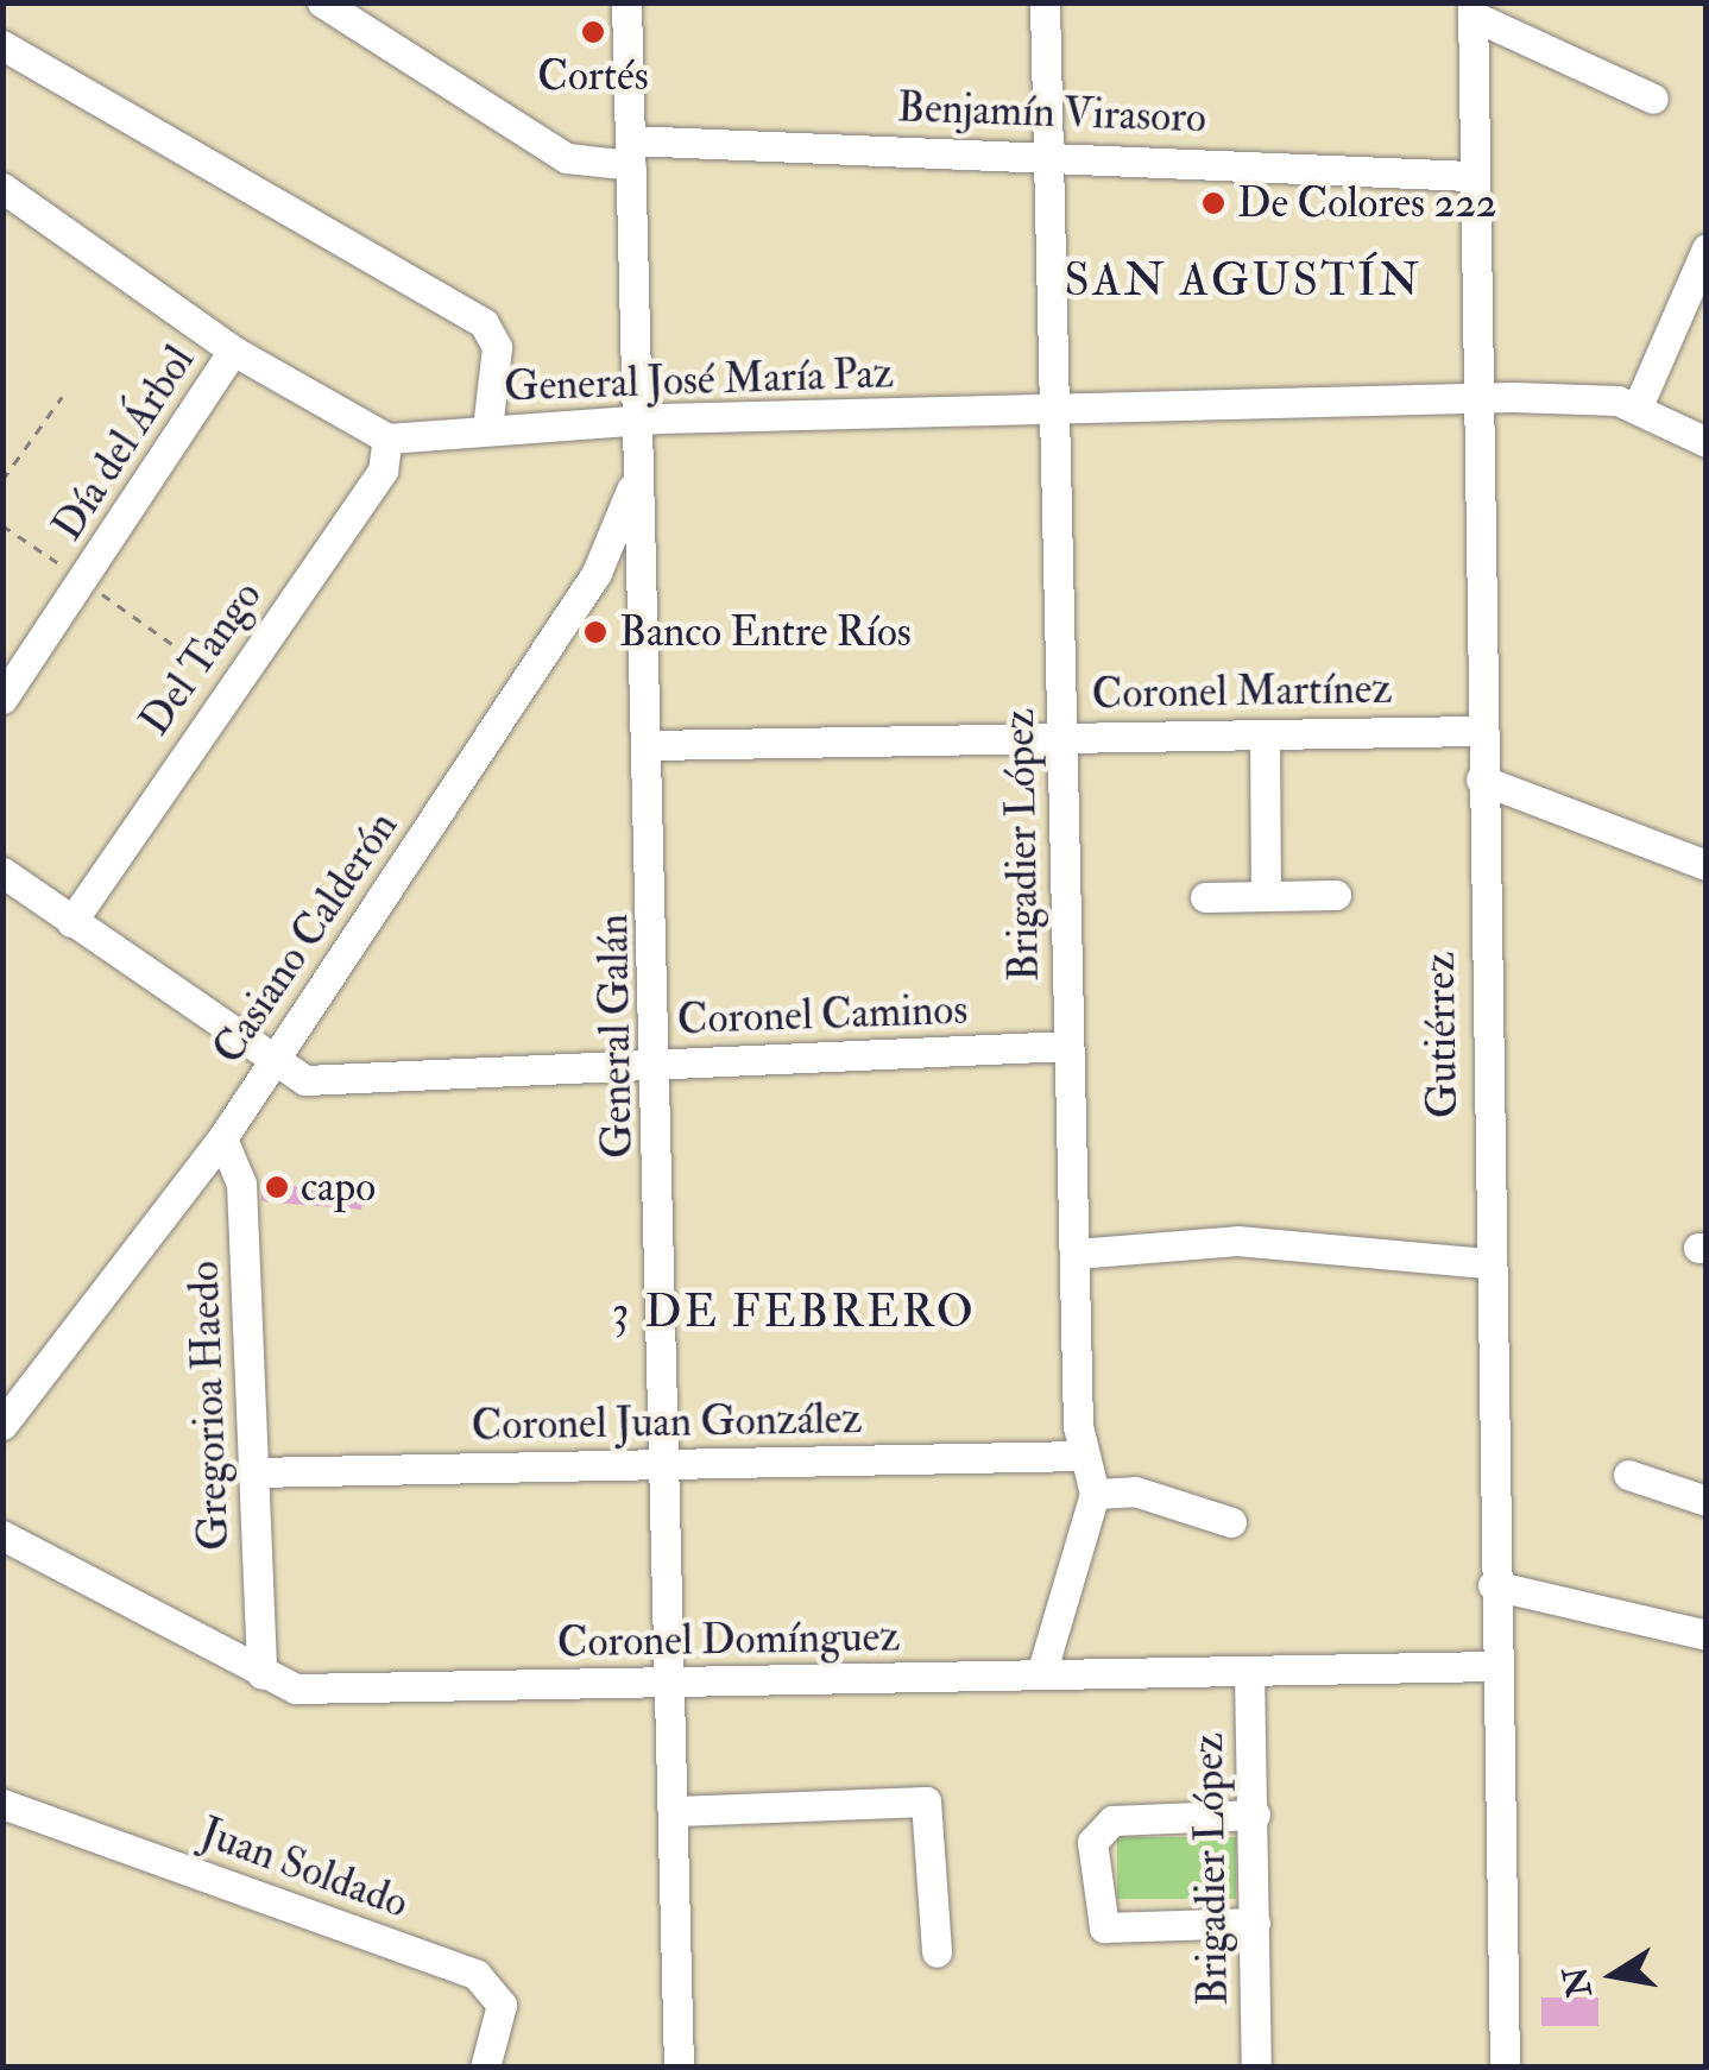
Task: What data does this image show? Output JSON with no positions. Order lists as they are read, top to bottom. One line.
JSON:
{"streets":{"street":["Benjamín Virasoro","General José María Paz","Día del Árbol","Del Tango","Coronel Martínez","Brigadier López","Casiano Calderón","Coronel Caminos","Gutiérrez","General Galán","Gregorioa Haedo","Coronel Juan González","Coronel Domínguez","Juan Soldado"]},"crossings":[["Benjamín Virasoro","Brigadier López"],["Benjamín Virasoro","Gutiérrez"],["Benjamín Virasoro","General Galán"],["General José María Paz","Del Tango"],["General José María Paz","Brigadier López"],["General José María Paz","Gutiérrez"],["General José María Paz","General Galán"],["Del Tango","Coronel Caminos"],["Coronel Martínez","Brigadier López"],["Coronel Martínez","Gutiérrez"],["Coronel Martínez","General Galán"],["Brigadier López","Coronel Caminos"],["Brigadier López","Coronel Juan González"],["Brigadier López","Coronel Domínguez"],["Casiano Calderón","Coronel Caminos"],["Casiano Calderón","General Galán"],["Casiano Calderón","Gregorioa Haedo"],["Coronel Caminos","General Galán"],["Gutiérrez","Coronel Domínguez"],["General Galán","Coronel Juan González"],["General Galán","Coronel Domínguez"],["Gregorioa Haedo","Coronel Juan González"],["Gregorioa Haedo","Coronel Domínguez"]],"districts":["SAN AGUSTÍN","3 DE FEBRERO"],"places":["Cortés","De Colores 222","Banco Entre Ríos","capo"],"north":"left"}
